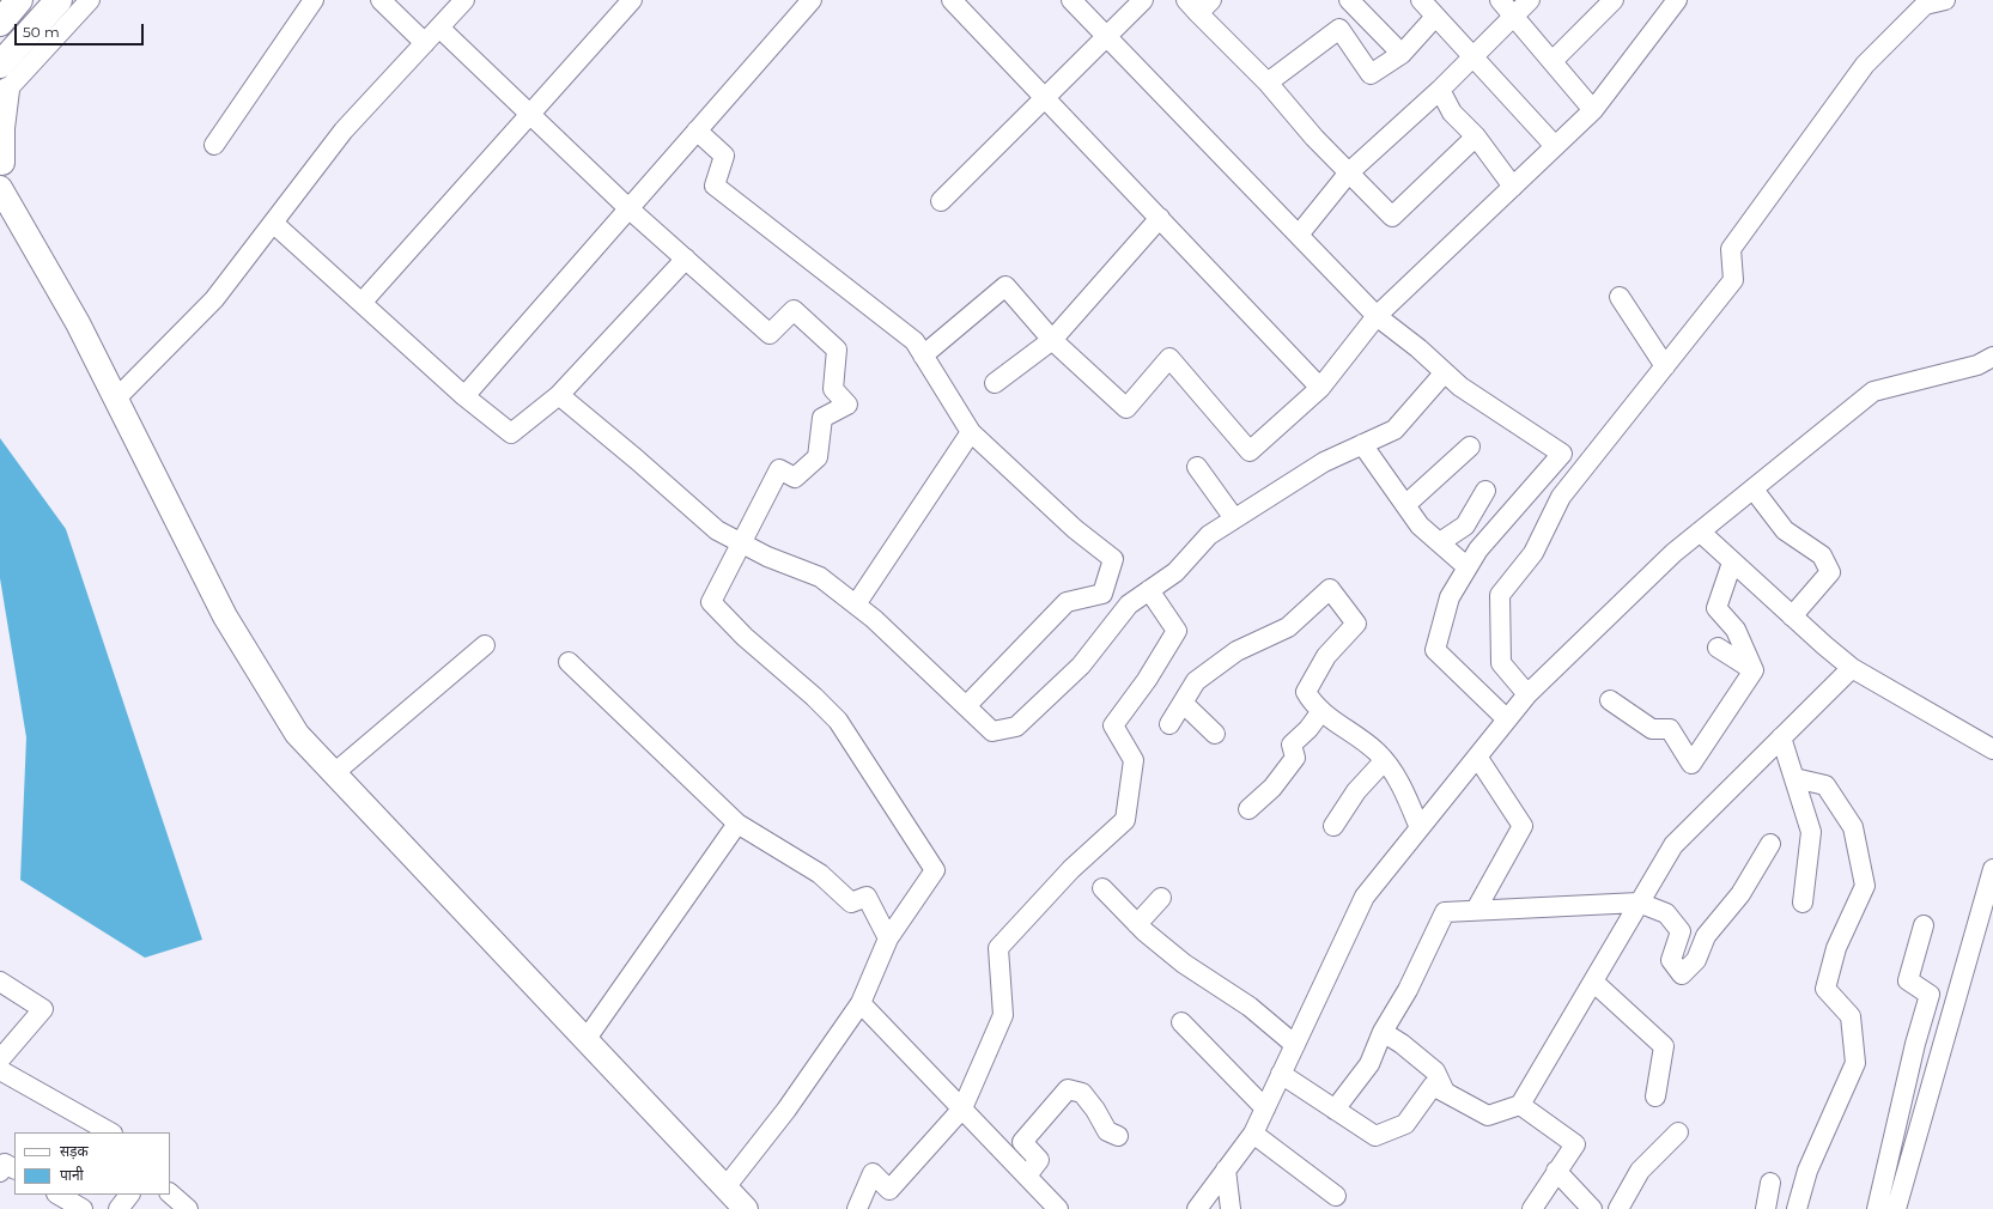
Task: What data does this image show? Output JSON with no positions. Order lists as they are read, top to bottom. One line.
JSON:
{"legend":["सड़क","पानी"],"scale_bar":"50 m"}
